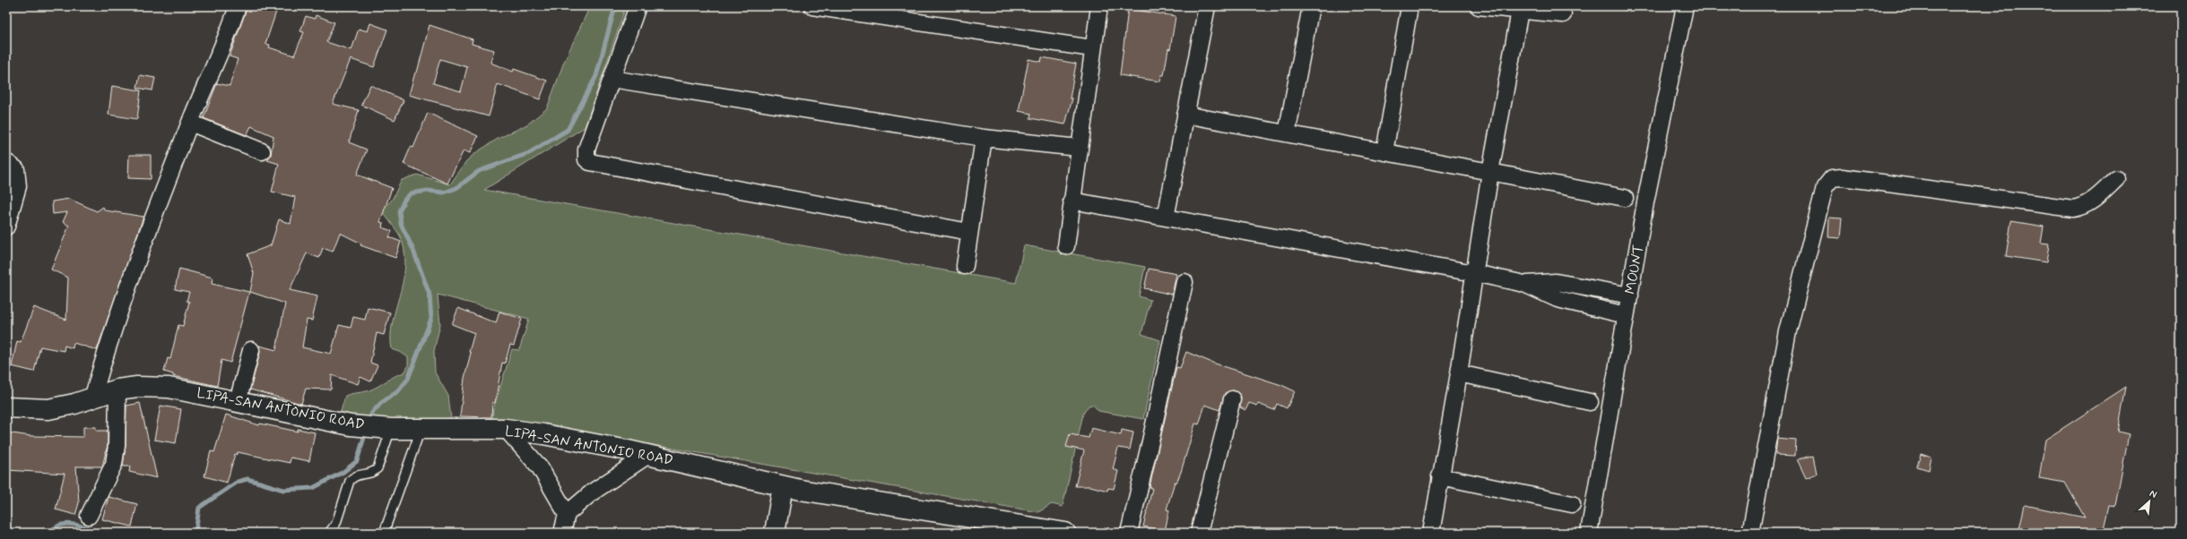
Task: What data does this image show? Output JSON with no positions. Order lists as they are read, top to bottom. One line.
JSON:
{"streets":{"main road":["LIPA-SAN ANTONIO ROAD"],"street":["MOUNT"]},"north":"top right"}
